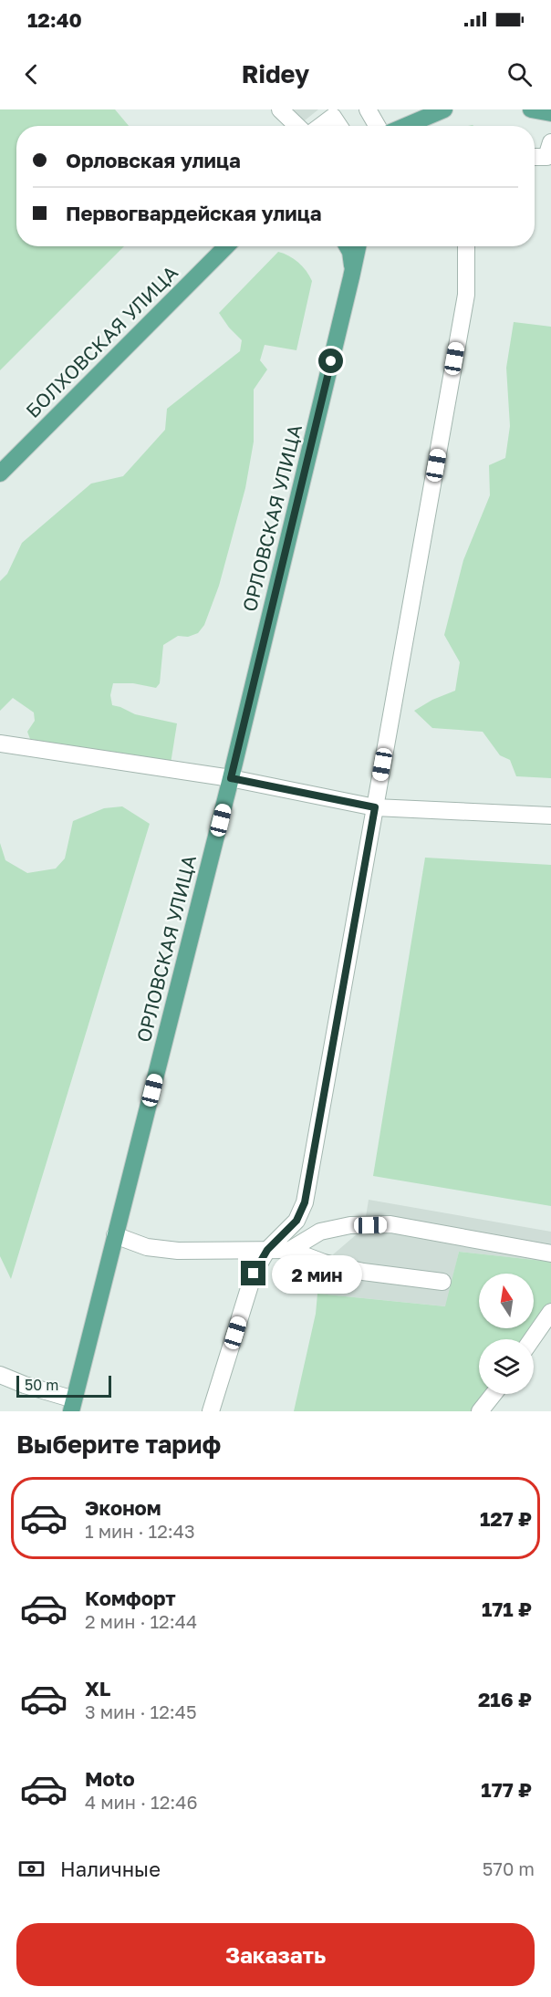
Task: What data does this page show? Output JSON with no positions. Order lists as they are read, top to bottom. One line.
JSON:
{"streets":{"main road":["БОЛХОВСКАЯ УЛИЦА","ОРЛОВСКАЯ УЛИЦА"]},"scale_bar":"50 m","north":"top","page":{"status":"12:40","header":"Ridey","banner":["Орловская улица","Первогвардейская улица"],"bubble":"2 мин","scale":"50 m","heading":"Выберите тариф","list":[{"name":"Эконом","note":"1 мин · 12:43","value":"127 ₽"},{"name":"Комфорт","note":"2 мин · 12:44","value":"171 ₽"},{"name":"XL","note":"3 мин · 12:45","value":"216 ₽"},{"name":"Moto","note":"4 мин · 12:46","value":"177 ₽"}],"pay":["Наличные","570 m"],"buttons":"Заказать"}}
